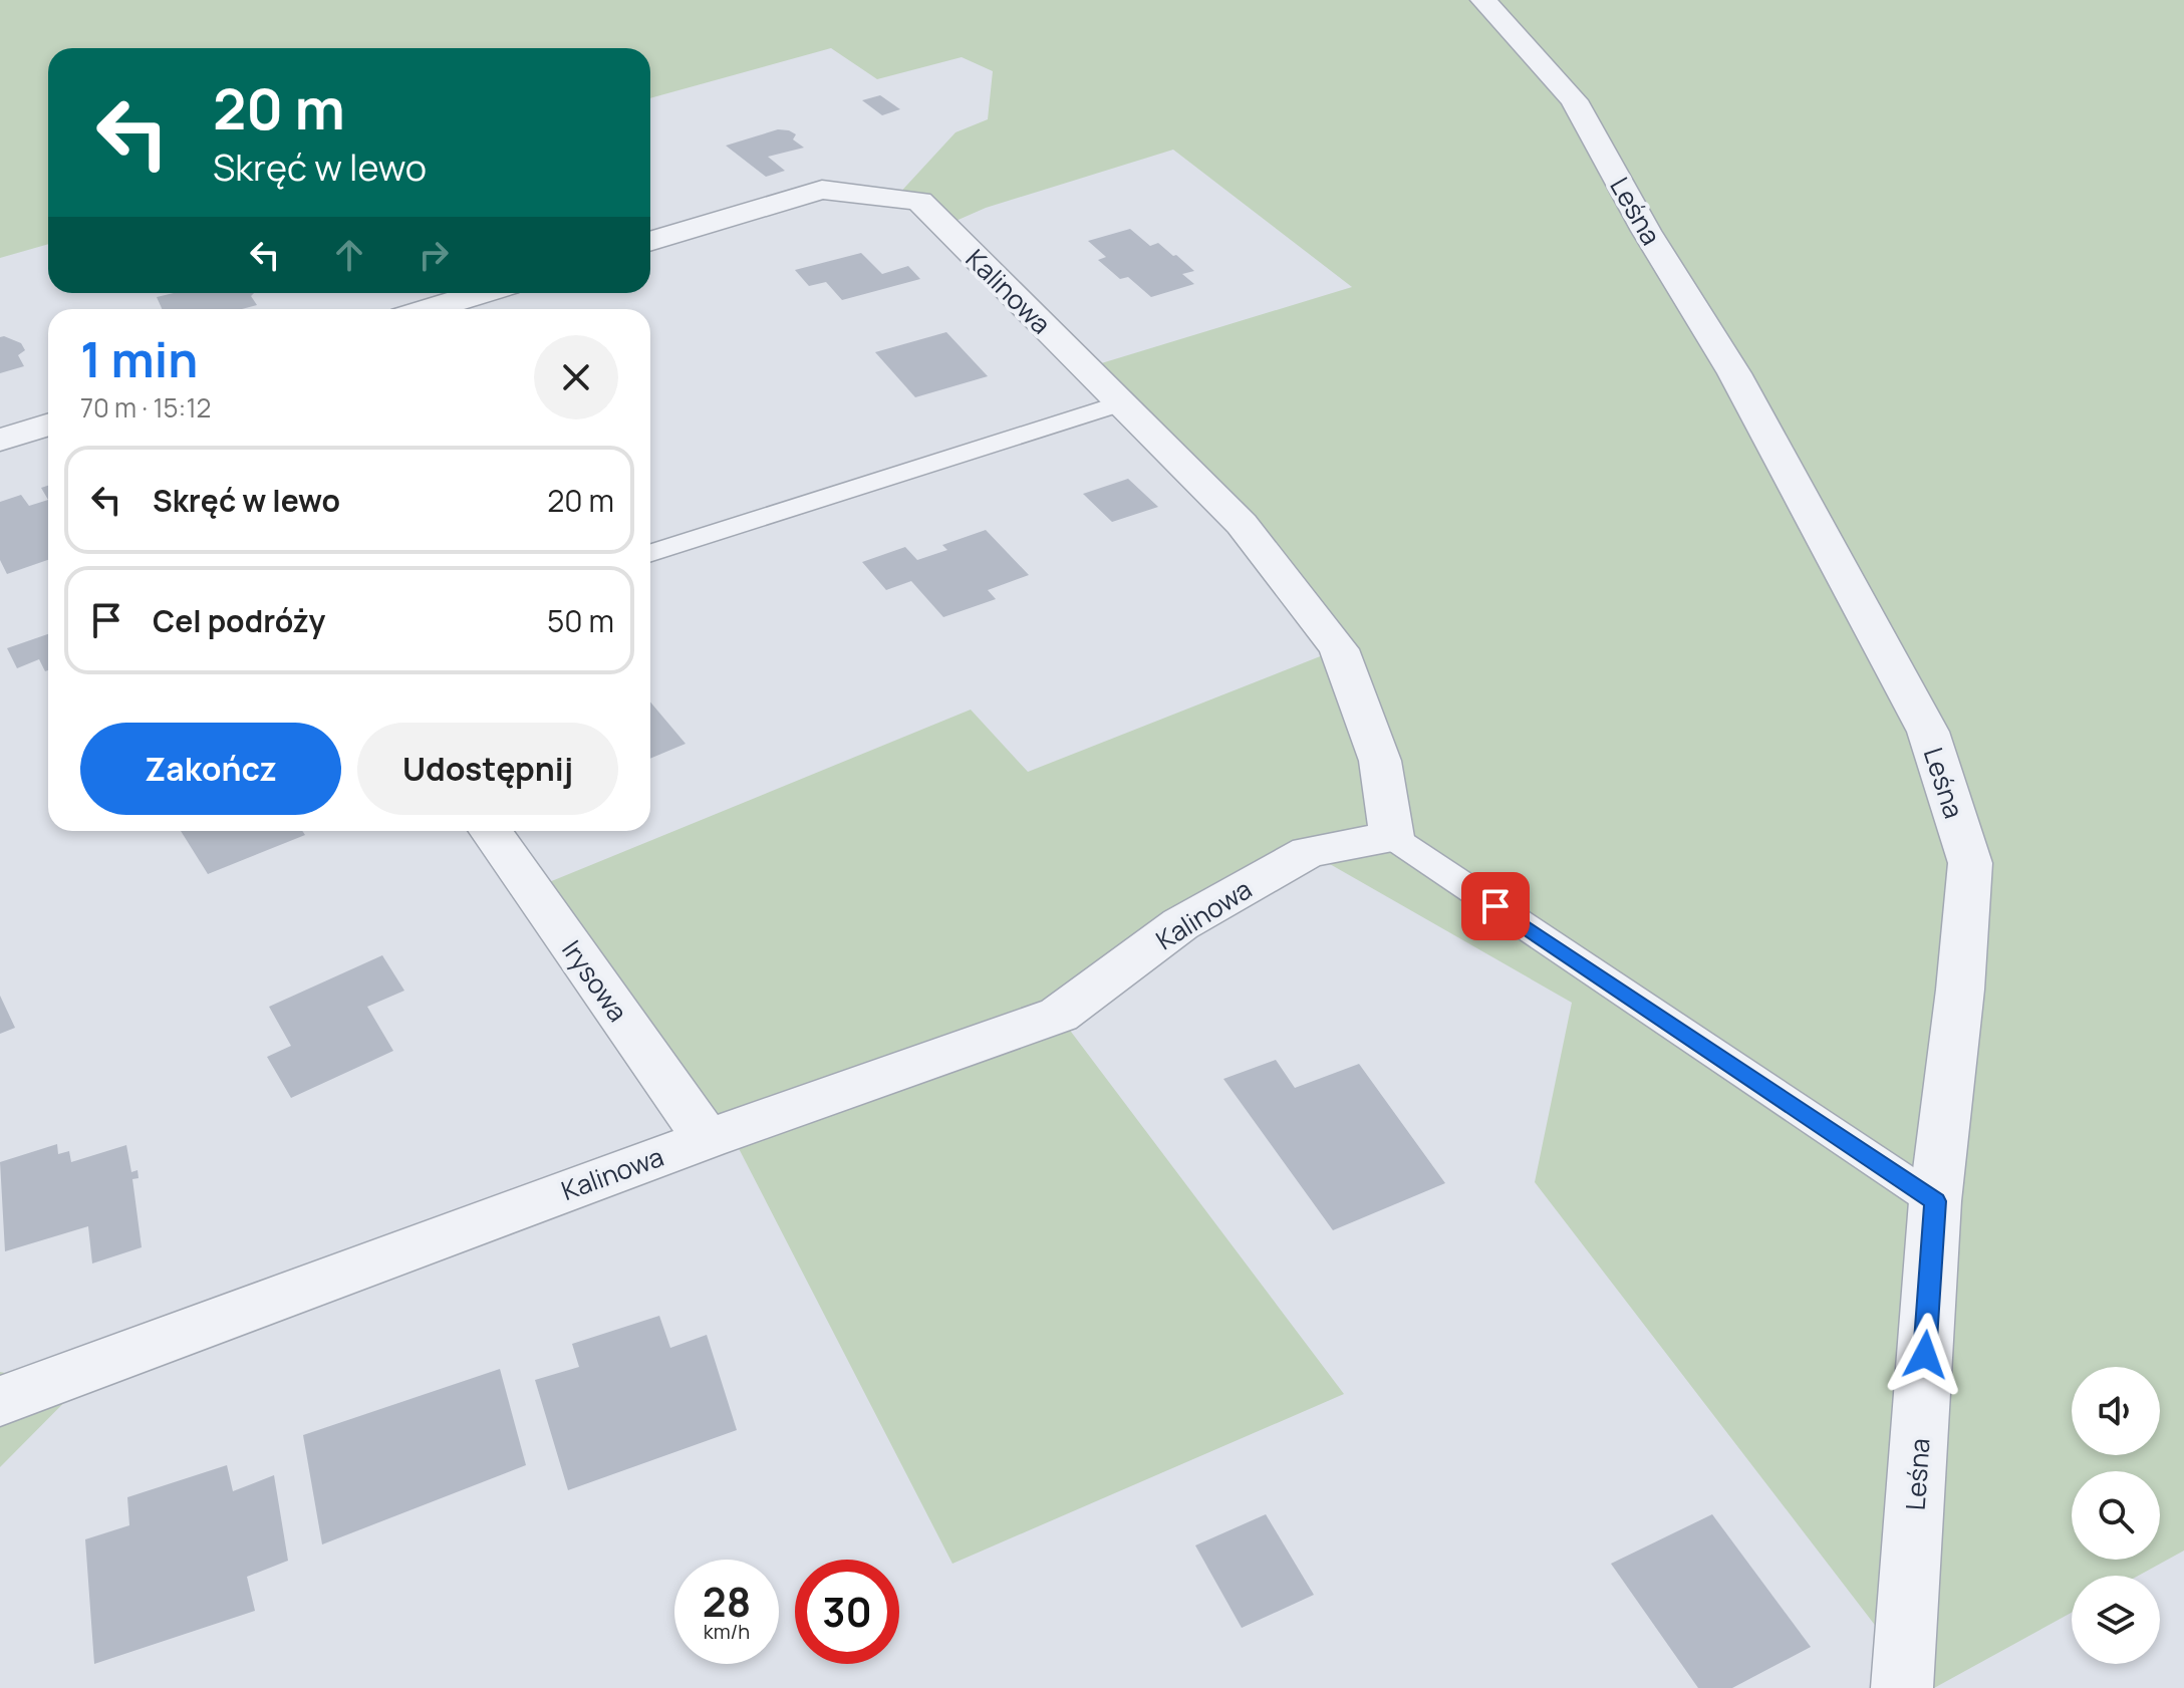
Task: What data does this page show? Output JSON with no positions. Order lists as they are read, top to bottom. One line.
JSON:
{"streets":{"street":["Leśna","Kalinowa","Irysowa"]},"crossings":[["Kalinowa","Irysowa"]],"page":{"turn":["20 m","Skręć w lewo"],"heading":["1 min","70 m · 15:12"],"list":[{"name":"Skręć w lewo","value":"20 m"},{"name":"Cel podróży","value":"50 m"}],"buttons":["Zakończ","Udostępnij"],"speed":"28 km/h","limit":"30"}}
